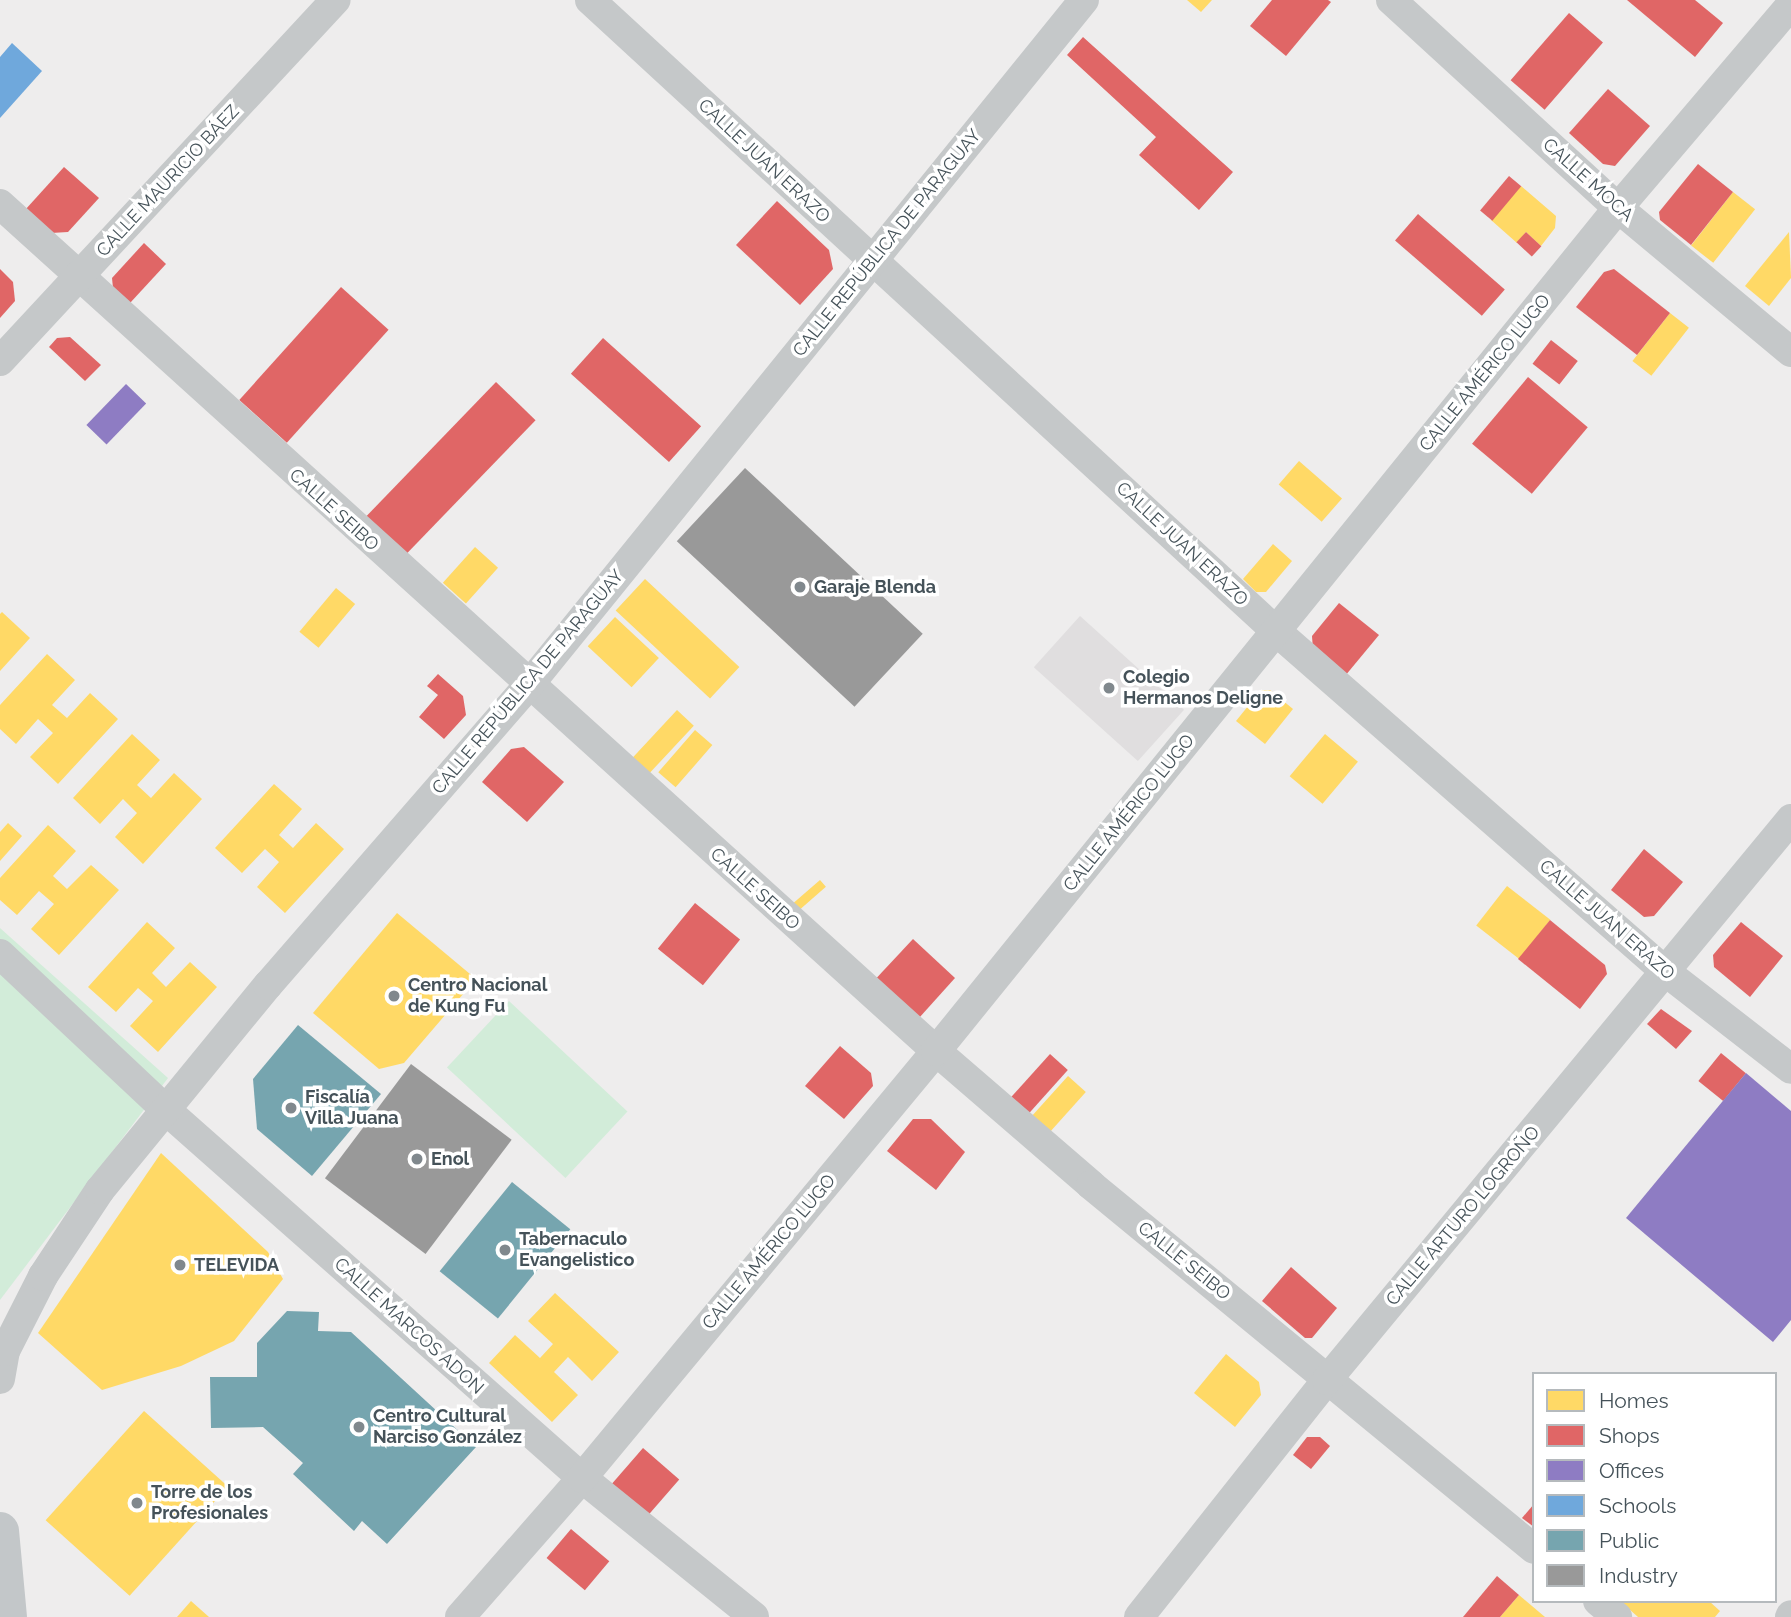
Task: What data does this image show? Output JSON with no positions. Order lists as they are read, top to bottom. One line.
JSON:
{"streets":{"street":["CALLE JUAN ERAZO","CALLE MOCA","CALLE MAURICIO BÁEZ","CALLE REPÚBLICA DE PARAGUAY","CALLE AMÉRICO LUGO","CALLE SEIBO","CALLE ARTURO LOGROÑO","CALLE MARCOS ADON"]},"crossings":[["CALLE JUAN ERAZO","CALLE REPÚBLICA DE PARAGUAY"],["CALLE JUAN ERAZO","CALLE AMÉRICO LUGO"],["CALLE JUAN ERAZO","CALLE ARTURO LOGROÑO"],["CALLE MOCA","CALLE AMÉRICO LUGO"],["CALLE MAURICIO BÁEZ","CALLE SEIBO"],["CALLE REPÚBLICA DE PARAGUAY","CALLE SEIBO"],["CALLE REPÚBLICA DE PARAGUAY","CALLE MARCOS ADON"],["CALLE AMÉRICO LUGO","CALLE SEIBO"],["CALLE AMÉRICO LUGO","CALLE MARCOS ADON"],["CALLE SEIBO","CALLE ARTURO LOGROÑO"]],"places":["Garaje Blenda","Colegio Hermanos Deligne","Centro Nacional de Kung Fu","Fiscalía Villa Juana","Enol","Tabernaculo Evangelistico","TELEVIDA","Centro Cultural Narciso González","Torre de los Profesionales"],"legend":["Homes","Shops","Offices","Schools","Public","Industry"]}
